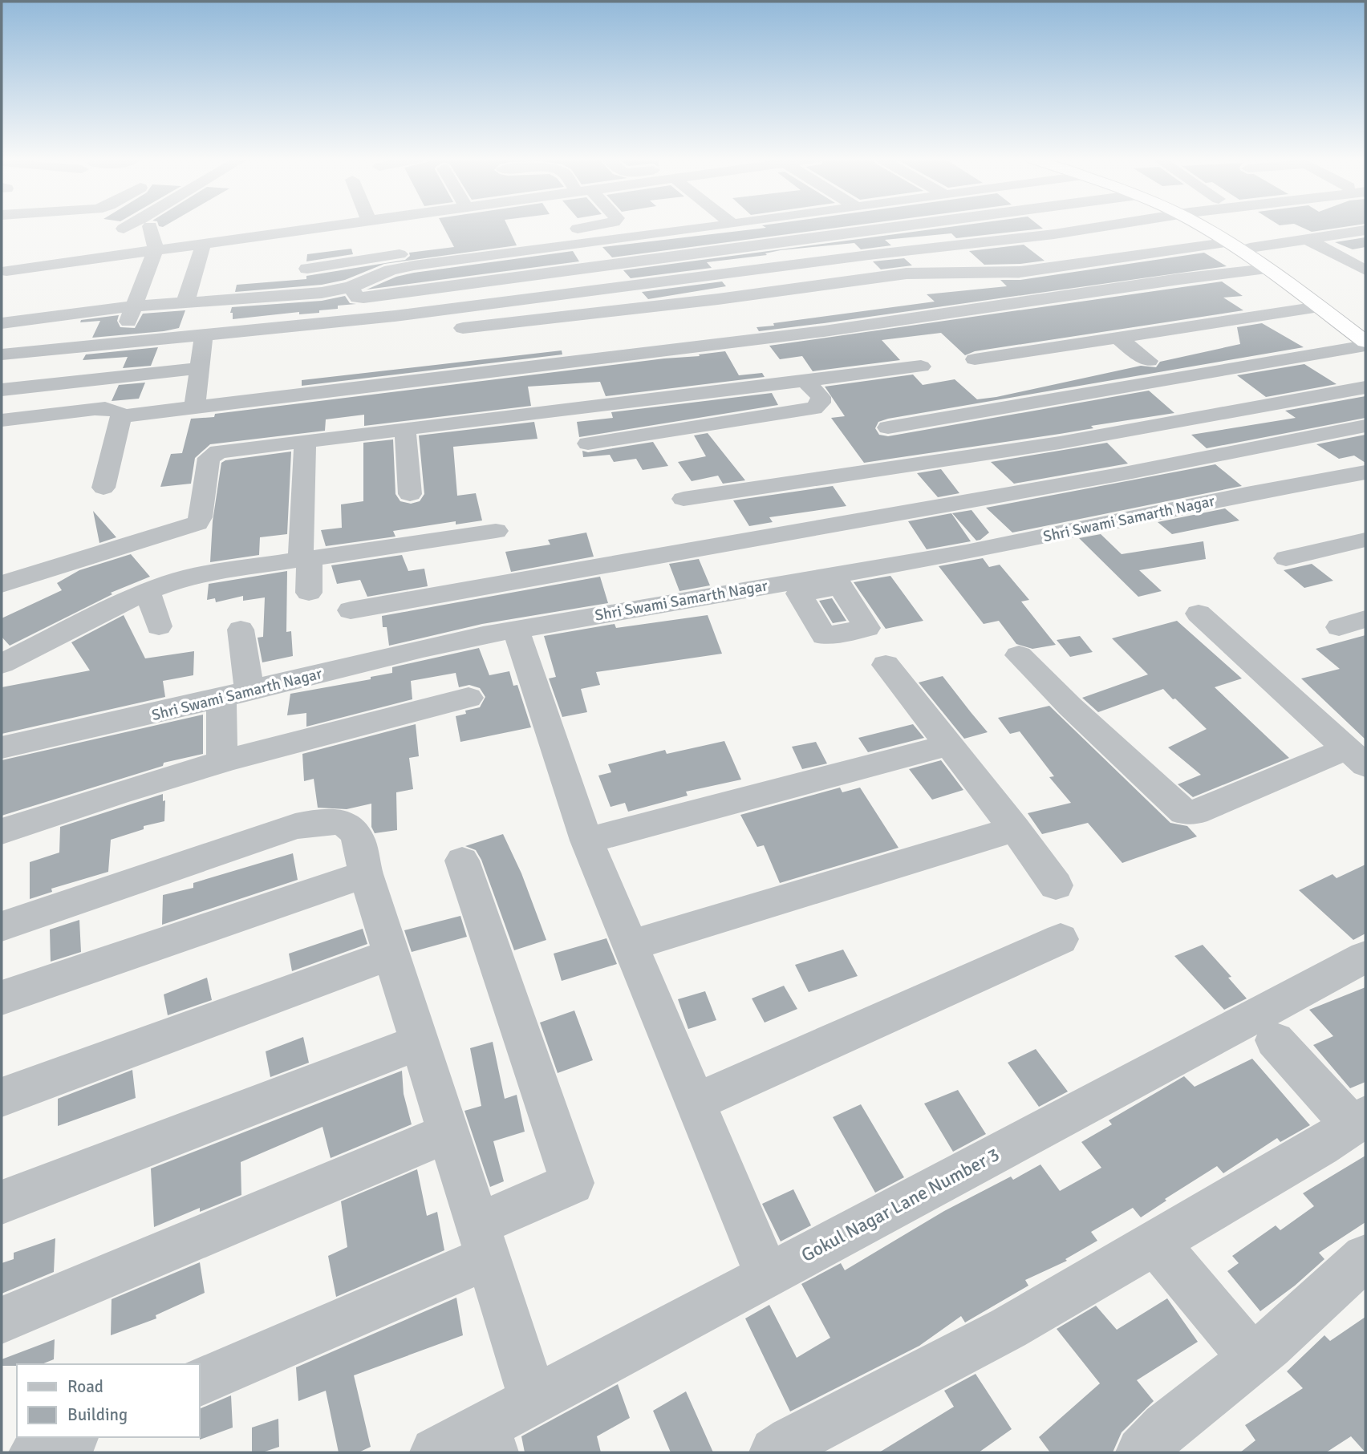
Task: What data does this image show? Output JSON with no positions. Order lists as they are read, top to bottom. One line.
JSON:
{"streets":{"street":["Shri Swami Samarth Nagar","Gokul Nagar Lane Number 3"]},"legend":["Road","Building"]}
